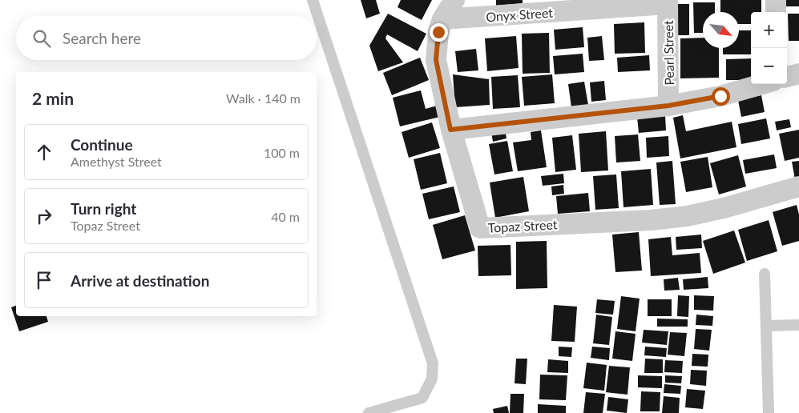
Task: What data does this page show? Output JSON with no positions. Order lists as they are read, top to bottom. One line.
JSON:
{"streets":{"street":["Onyx Street","Pearl Street","Topaz Street"]},"crossings":[["Onyx Street","Pearl Street"],["Onyx Street","Topaz Street"]],"north":"bottom right","page":{"map_buttons":["+","−"],"search":"Search here","heading":["2 min","Walk · 140 m"],"list":[["Continue","Amethyst Street","100 m"],["Turn right","Topaz Street","40 m"],"Arrive at destination"]}}
